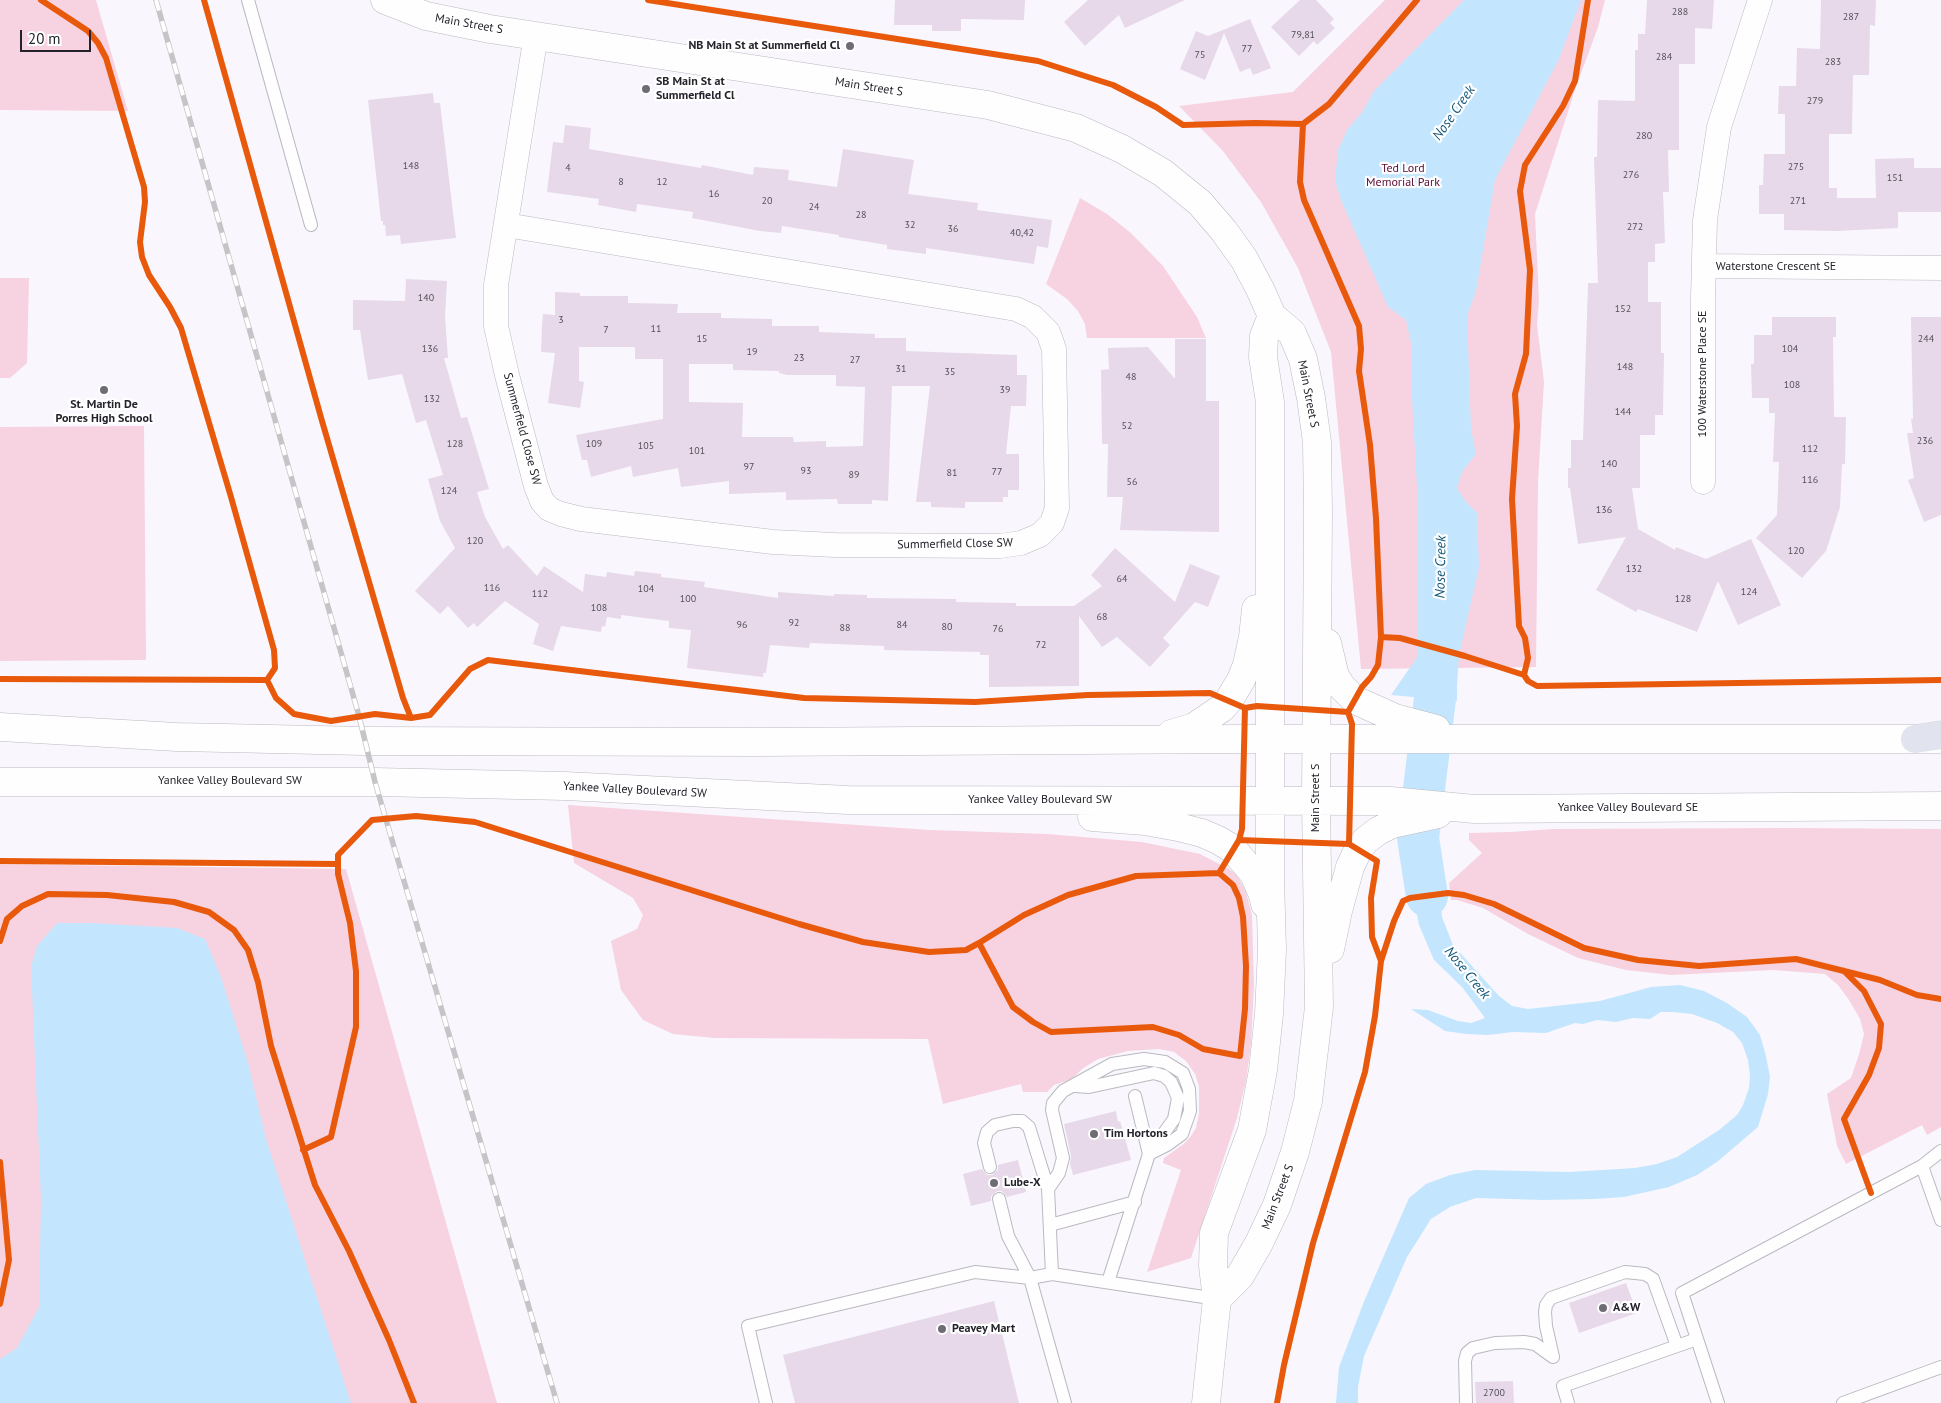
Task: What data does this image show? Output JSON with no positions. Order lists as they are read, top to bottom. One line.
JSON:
{"streets":{"main road":["Main Street S","Yankee Valley Boulevard SW","Yankee Valley Boulevard SE"],"street":["Waterstone Crescent SE","100 Waterstone Place SE","Summerfield Close SW"]},"crossings":[["Main Street S","Summerfield Close SW"],["Main Street S","Yankee Valley Boulevard SW"],["Main Street S","Yankee Valley Boulevard SE"],["Waterstone Crescent SE","100 Waterstone Place SE"],["Yankee Valley Boulevard SW","Yankee Valley Boulevard SE"]],"water":["Nose Creek"],"parks":["Ted Lord Memorial Park"],"places":["NB Main St at Summerfield Cl","SB Main St at Summerfield Cl","St. Martin De Porres High School","Tim Hortons","Lube-X","A&W","Peavey Mart"],"house_numbers":["288","287","79,81","77","75","284","283","279","280","148","275","4","276","151","8","12","16","20","271","24","28","32","272","36","40,42","140","152","3","11","7","15","244","136","104","19","23","27","148","31","35","48","108","39","132","144","52","236","128","109","105","112","101","140","97","93","77","81","89","116","56","124","136","120","120","132","64","116","104","124","112","100","128","108","68","92","96","84","80","88","76","72","2700"],"scale_bar":"20 m"}
